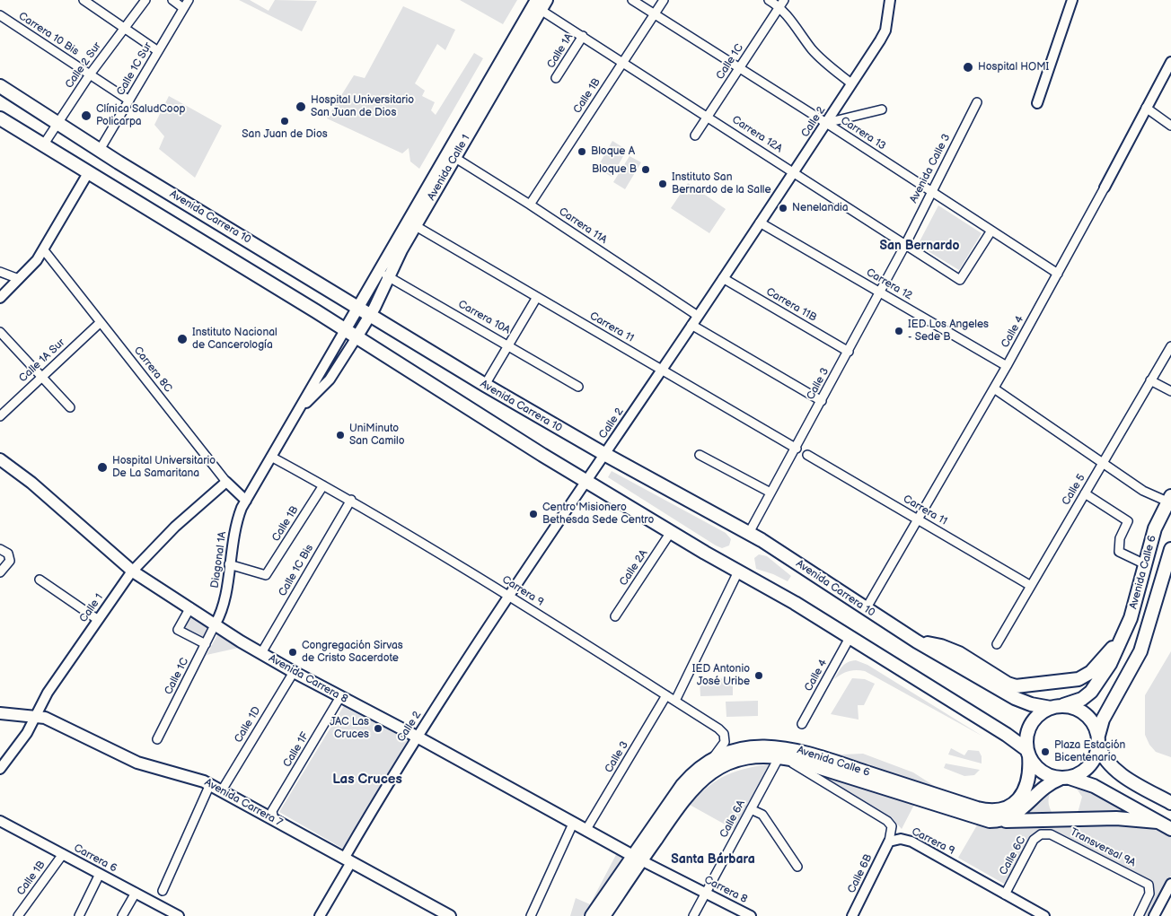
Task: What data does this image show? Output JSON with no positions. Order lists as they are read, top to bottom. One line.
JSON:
{"streets":{"main road":["Avenida Calle 1","Avenida Carrera 10","Avenida Calle 6","Avenida Carrera 8","Avenida Carrera 7"],"street":["Carrera 10 Bis","Calle 1A","Calle 1C","Calle 2 Sur","Calle 1C Sur","Calle 1B","Calle 2","Carrera 13","Carrera 12A","Avenida Calle 3","Carrera 11A","Carrera 12","Carrera 11B","Carrera 10A","Carrera 11","Calle 4","Calle 1A Sur","Carrera 8C","Calle 3","Calle 5","Diagonal 1A","Calle 2A","Calle 1C Bis","Carrera 9","Calle 1","Calle 1D","Calle 1F","Calle 6A","Transversal 9A","Calle 6C","Carrera 6","Calle 6B","Carrera 8"]},"crossings":[["Carrera 10 Bis","Calle 2 Sur"],["Carrera 10 Bis","Calle 1C Sur"],["Calle 1A","Carrera 12A"],["Calle 1C","Carrera 13"],["Calle 1C","Carrera 12A"],["Calle 1C","Diagonal 1A"],["Calle 1C","Avenida Carrera 8"],["Calle 2 Sur","Avenida Carrera 10"],["Calle 1C Sur","Avenida Carrera 10"],["Calle 1B","Carrera 13"],["Calle 1B","Carrera 12A"],["Calle 1B","Carrera 11A"],["Calle 1B","Diagonal 1A"],["Calle 1B","Carrera 9"],["Calle 1B","Carrera 6"],["Calle 2","Carrera 13"],["Calle 2","Carrera 12A"],["Calle 2","Avenida Carrera 10"],["Calle 2","Carrera 11A"],["Calle 2","Carrera 12"],["Calle 2","Carrera 11B"],["Calle 2","Carrera 11"],["Calle 2","Carrera 9"],["Calle 2","Avenida Carrera 8"],["Calle 2","Avenida Carrera 7"],["Carrera 13","Carrera 12A"],["Carrera 13","Avenida Calle 3"],["Carrera 13","Calle 4"],["Carrera 12A","Avenida Calle 1"],["Carrera 12A","Avenida Calle 3"],["Carrera 12A","Calle 3"],["Avenida Calle 1","Avenida Carrera 10"],["Avenida Calle 1","Carrera 11A"],["Avenida Calle 1","Carrera 10A"],["Avenida Calle 1","Carrera 11"],["Avenida Calle 3","Calle 3"],["Avenida Carrera 10","Calle 4"],["Avenida Carrera 10","Calle 3"],["Avenida Carrera 10","Avenida Calle 6"],["Carrera 12","Calle 4"],["Carrera 12","Calle 3"],["Carrera 11B","Calle 3"],["Carrera 11","Calle 4"],["Carrera 11","Calle 3"],["Carrera 11","Calle 5"],["Calle 1A Sur","Carrera 8C"],["Carrera 8C","Diagonal 1A"],["Carrera 8C","Calle 1"],["Calle 3","Carrera 9"],["Calle 3","Avenida Carrera 8"],["Diagonal 1A","Avenida Carrera 8"],["Calle 1C Bis","Carrera 9"],["Calle 1C Bis","Avenida Carrera 8"],["Avenida Calle 6","Carrera 9"],["Avenida Calle 6","Avenida Carrera 8"],["Avenida Calle 6","Calle 6A"],["Avenida Calle 6","Carrera 8"],["Carrera 9","Calle 6C"],["Carrera 9","Calle 6B"],["Calle 1","Avenida Carrera 8"],["Calle 1","Avenida Carrera 7"],["Avenida Carrera 8","Calle 1D"],["Avenida Carrera 8","Calle 1F"],["Avenida Carrera 8","Carrera 8"],["Calle 1D","Avenida Carrera 7"],["Calle 1F","Avenida Carrera 7"],["Calle 6A","Carrera 8"],["Transversal 9A","Calle 6C"]],"districts":["San Bernardo","Las Cruces","Santa Bárbara"],"places":["Hospital HOMI","Hospital Universitario San Juan de Dios","Clínica SaludCoop Policarpa","San Juan de Dios","Bloque A","Bloque B","Instituto San Bernardo de la Salle","Nenelandia","IED Los Angeles - Sede B","Instituto Nacional de Cancerología","UniMinuto San Camilo","Hospital Universitario De La Samaritana","Centro Misionero Bethesda Sede Centro","Congregación Sirvas de Cristo Sacerdote","IED Antonio José Uribe","JAC Las Cruces","Plaza Estación Bicentenario"]}
